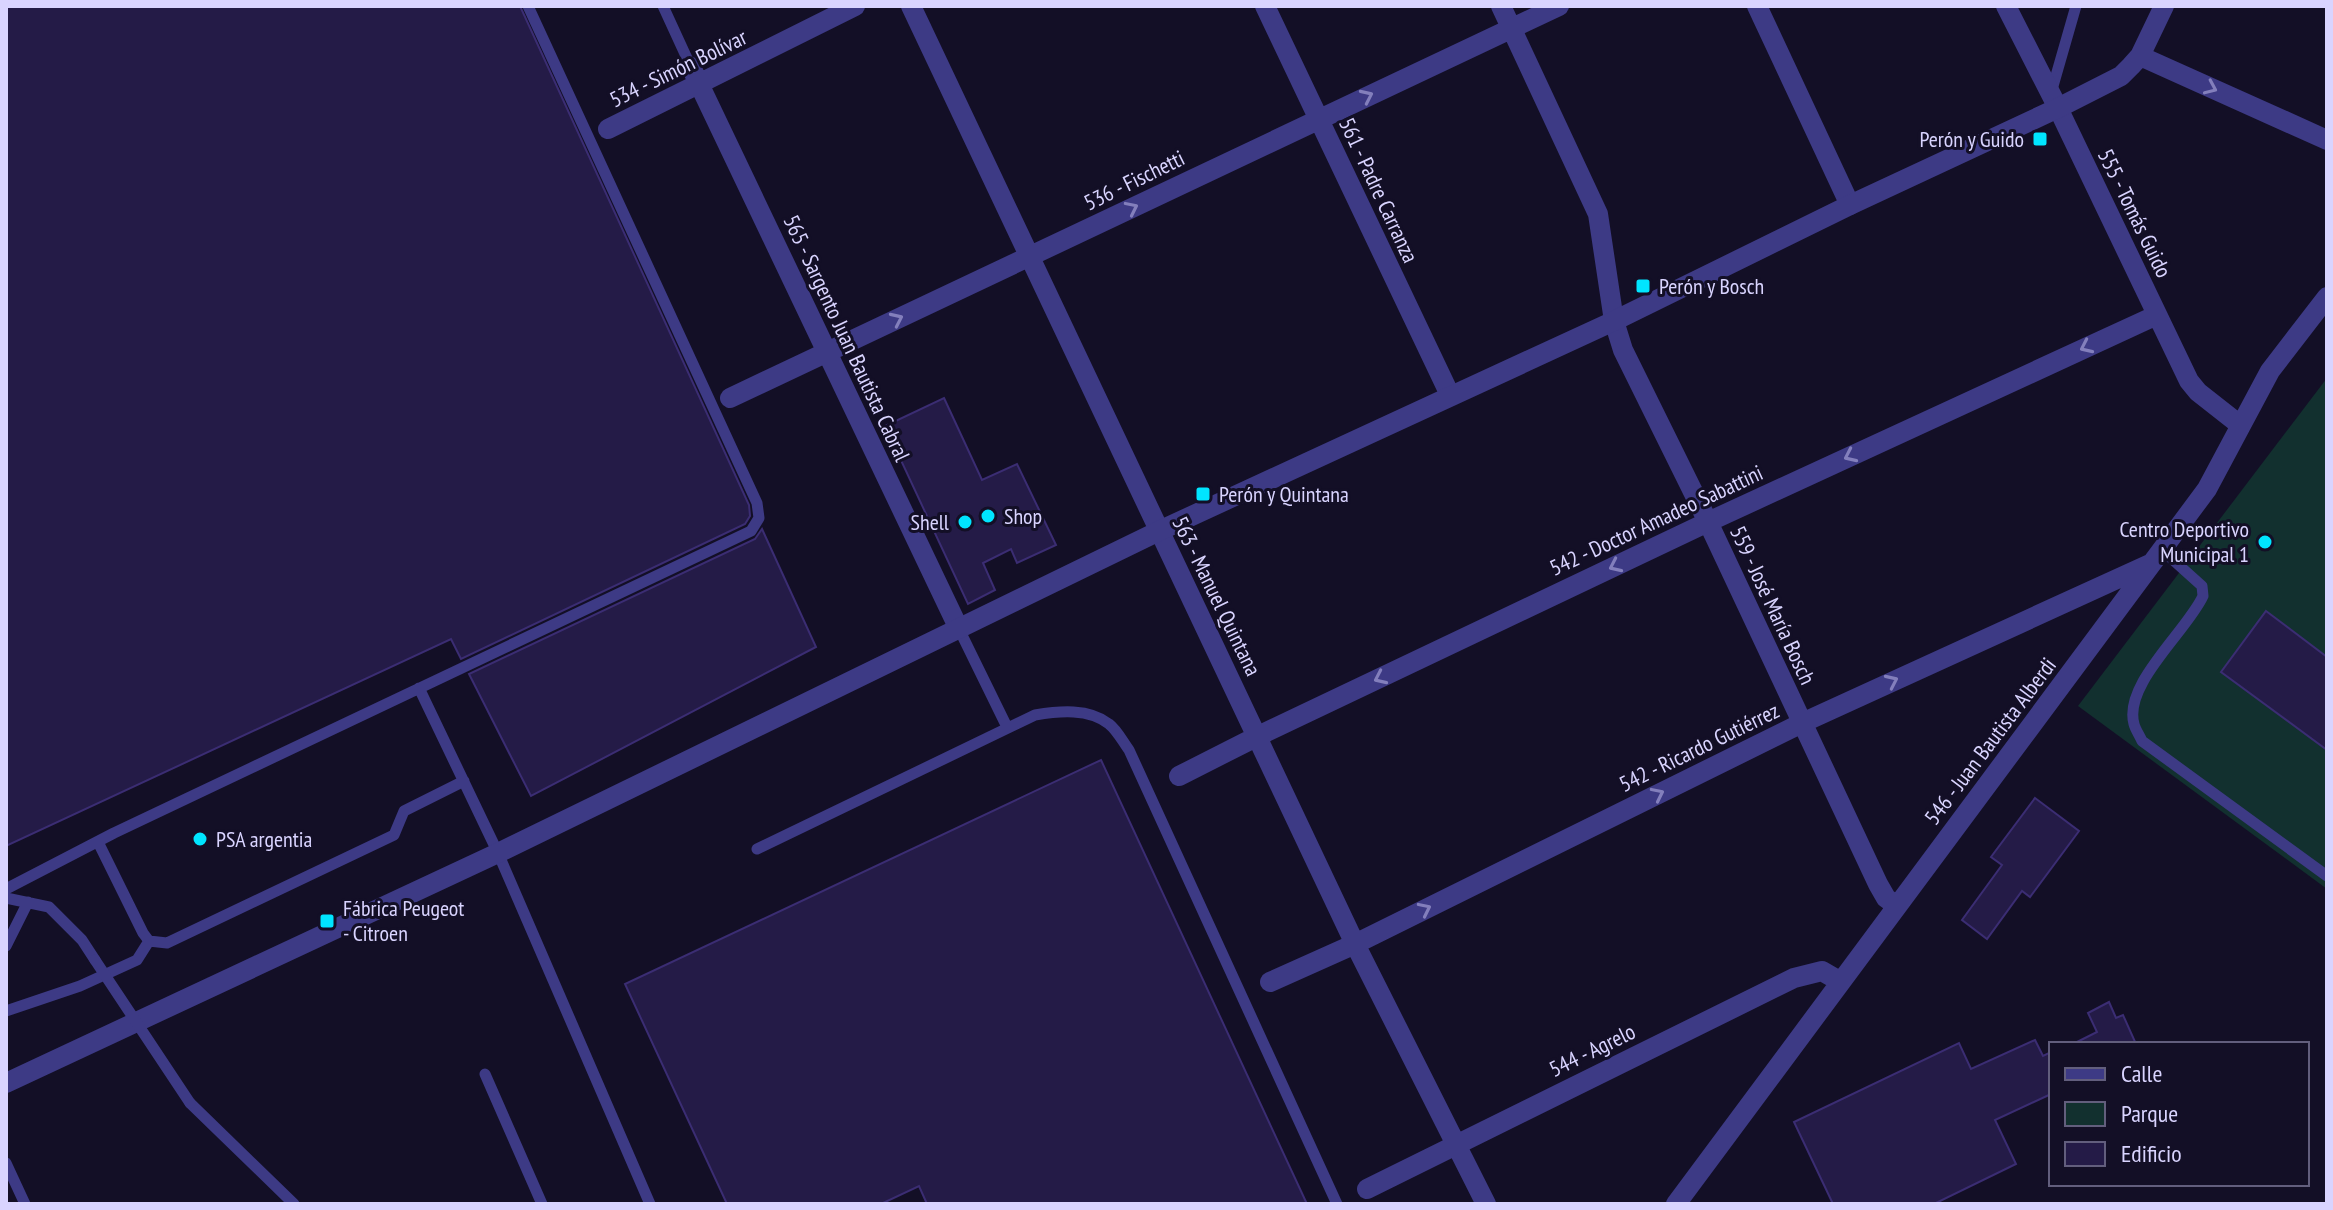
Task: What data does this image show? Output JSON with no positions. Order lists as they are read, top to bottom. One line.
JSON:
{"streets":{"street":["534 - Simón Bolívar","536 - Fischetti","561 - Padre Carranza","555 - Tomás Guido","565 - Sargento Juan Bautista Cabral","542 - Doctor Amadeo Sabattini","563 - Manuel Quintana","559 - José María Bosch","546 - Juan Bautista Alberdi","542 - Ricardo Gutiérrez","544 - Agrelo"]},"crossings":[["534 - Simón Bolívar","565 - Sargento Juan Bautista Cabral"],["536 - Fischetti","561 - Padre Carranza"],["536 - Fischetti","565 - Sargento Juan Bautista Cabral"],["536 - Fischetti","563 - Manuel Quintana"],["536 - Fischetti","559 - José María Bosch"],["555 - Tomás Guido","542 - Doctor Amadeo Sabattini"],["555 - Tomás Guido","546 - Juan Bautista Alberdi"],["542 - Doctor Amadeo Sabattini","563 - Manuel Quintana"],["542 - Doctor Amadeo Sabattini","559 - José María Bosch"],["563 - Manuel Quintana","542 - Ricardo Gutiérrez"],["563 - Manuel Quintana","544 - Agrelo"],["559 - José María Bosch","546 - Juan Bautista Alberdi"],["559 - José María Bosch","542 - Ricardo Gutiérrez"],["546 - Juan Bautista Alberdi","542 - Ricardo Gutiérrez"],["546 - Juan Bautista Alberdi","544 - Agrelo"]],"one_way":["536 - Fischetti","542 - Doctor Amadeo Sabattini","542 - Ricardo Gutiérrez"],"places":{"transit":["Perón y Guido","Perón y Bosch","Perón y Quintana","Fábrica Peugeot - Citroen"],"other":["Shop","Shell","Centro Deportivo Municipal 1","PSA argentia"]},"legend":["Calle","Parque","Edificio"]}
